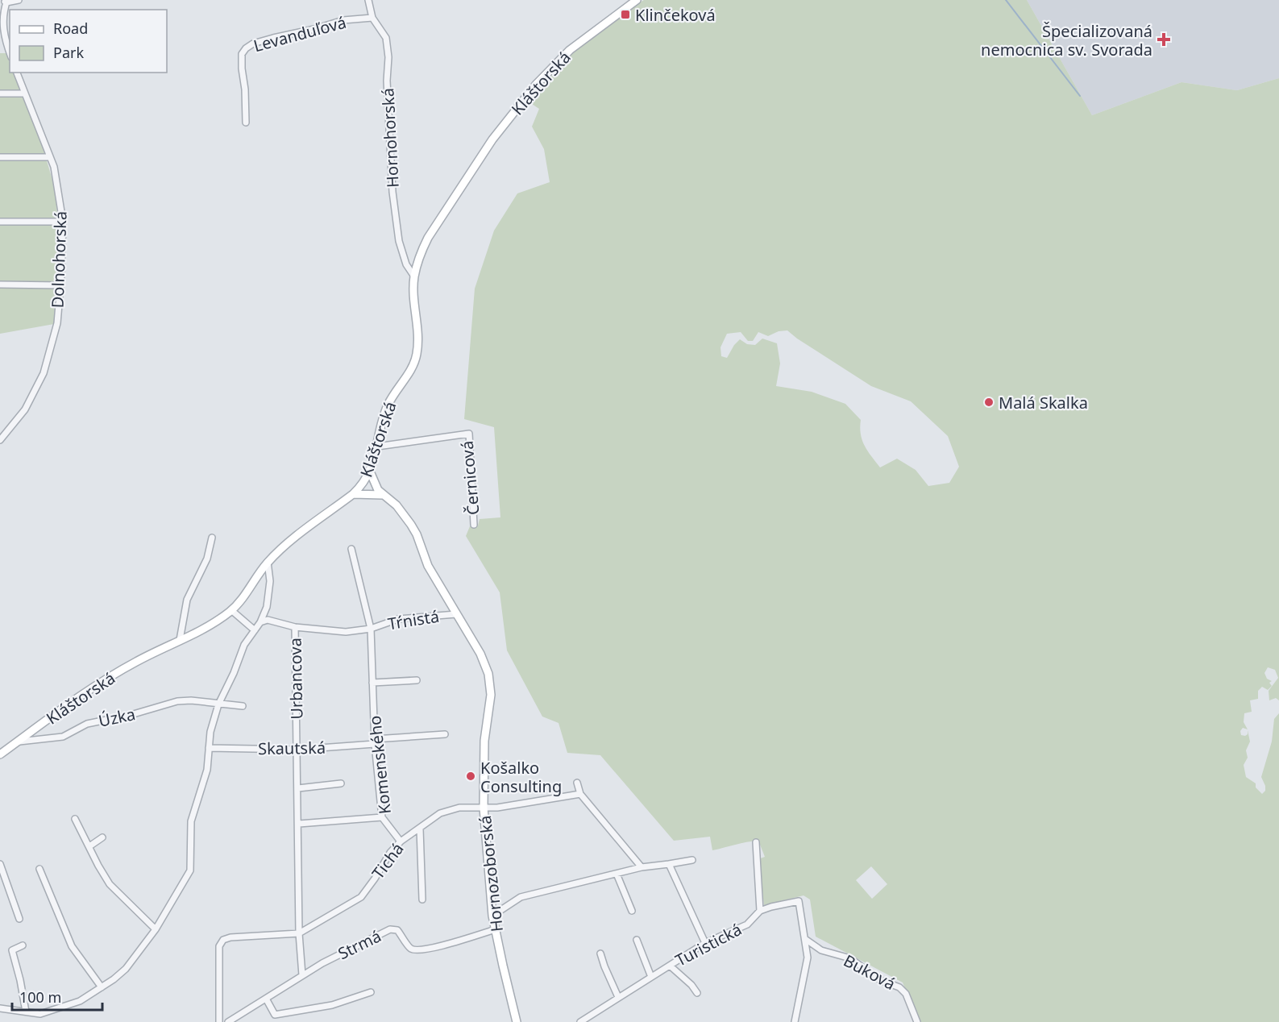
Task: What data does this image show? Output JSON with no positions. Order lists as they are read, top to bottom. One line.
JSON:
{"streets":{"street":["Levanduľová","Kláštorská","Hornohorská","Dolnohorská","Černicová","Tŕnistá","Urbancova","Úzka","Skautská","Komenského","Tichá","Hornozoborská","Strmá","Turistická","Buková"]},"crossings":[["Levanduľová","Hornohorská"],["Kláštorská","Hornohorská"],["Kláštorská","Černicová"],["Kláštorská","Úzka"],["Kláštorská","Hornozoborská"],["Tŕnistá","Urbancova"],["Tŕnistá","Komenského"],["Tŕnistá","Hornozoborská"],["Urbancova","Skautská"],["Urbancova","Tichá"],["Urbancova","Strmá"],["Skautská","Komenského"],["Komenského","Tichá"],["Tichá","Hornozoborská"],["Hornozoborská","Strmá"],["Turistická","Buková"]],"places":{"transit":["Klinčeková"],"health":["Špecializovaná nemocnica sv. Svorada"],"other":["Malá Skalka","Košalko Consulting"]},"legend":["Road","Park"],"scale_bar":"100 m"}
